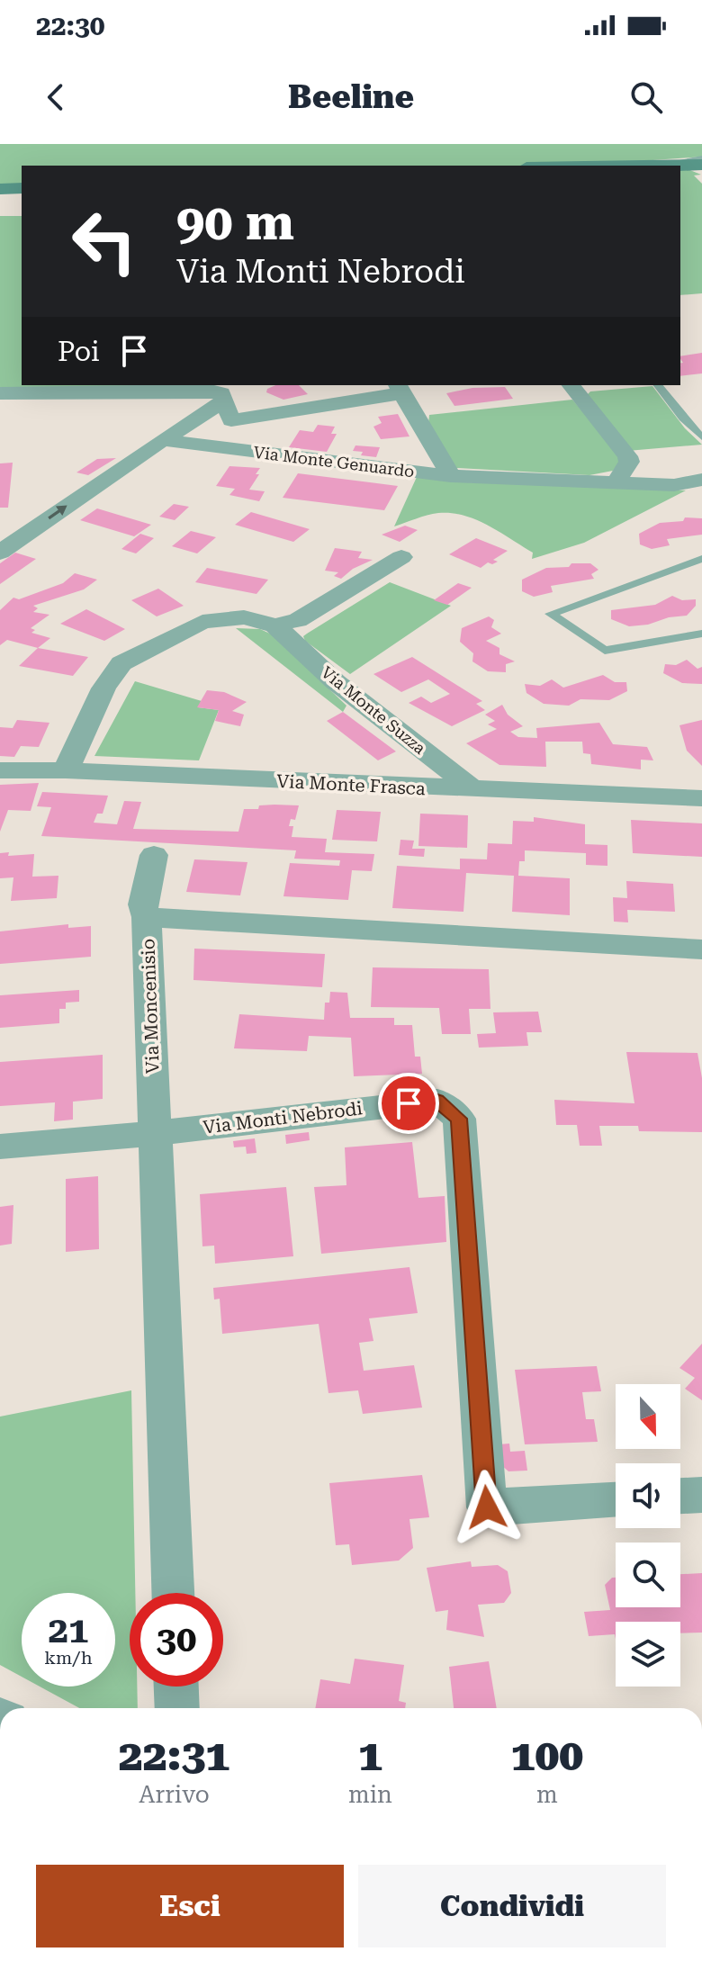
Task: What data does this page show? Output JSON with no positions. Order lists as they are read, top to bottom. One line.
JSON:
{"streets":{"street":["Via Monte Genuardo","Via Monte Suzza","Via Monte Frasca","Via Moncenisio","Via Monti Nebrodi"]},"crossings":[["Via Monte Suzza","Via Monte Frasca"],["Via Moncenisio","Via Monti Nebrodi"]],"north":"bottom","page":{"status":"22:30","header":"Beeline","turn":["90 m","Via Monti Nebrodi"],"then":"Poi","speed":"21 km/h","limit":"30","eta":["22:31","Arrivo","1","min","100","m"],"buttons":["Esci","Condividi"]}}
